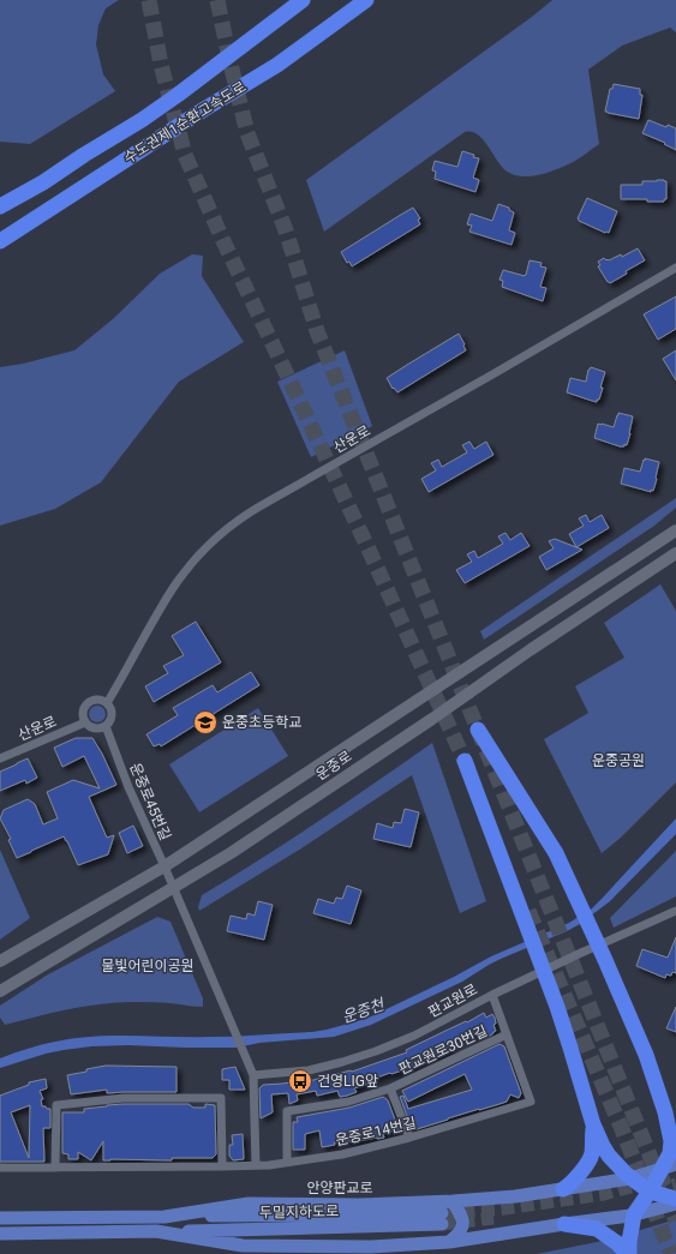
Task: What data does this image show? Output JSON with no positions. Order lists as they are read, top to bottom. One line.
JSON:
{"streets":{"highway":["수도권제1순환고속도로"],"main road":["운중로","안양판교로","두밀지하도로"],"street":["산운로","운중로45번길","판교원로","판교원로30번길","운중로14번길"]},"crossings":[["산운로","운중로45번길"],["운중로","운중로45번길"],["판교원로","판교원로30번길"],["판교원로30번길","운중로14번길"],["안양판교로","두밀지하도로"]],"water":["운중천"],"parks":["운중공원","물빛어린이공원"],"places":{"school or university":["운중초등학교"],"bus stop":["건영LIG앞"]}}
